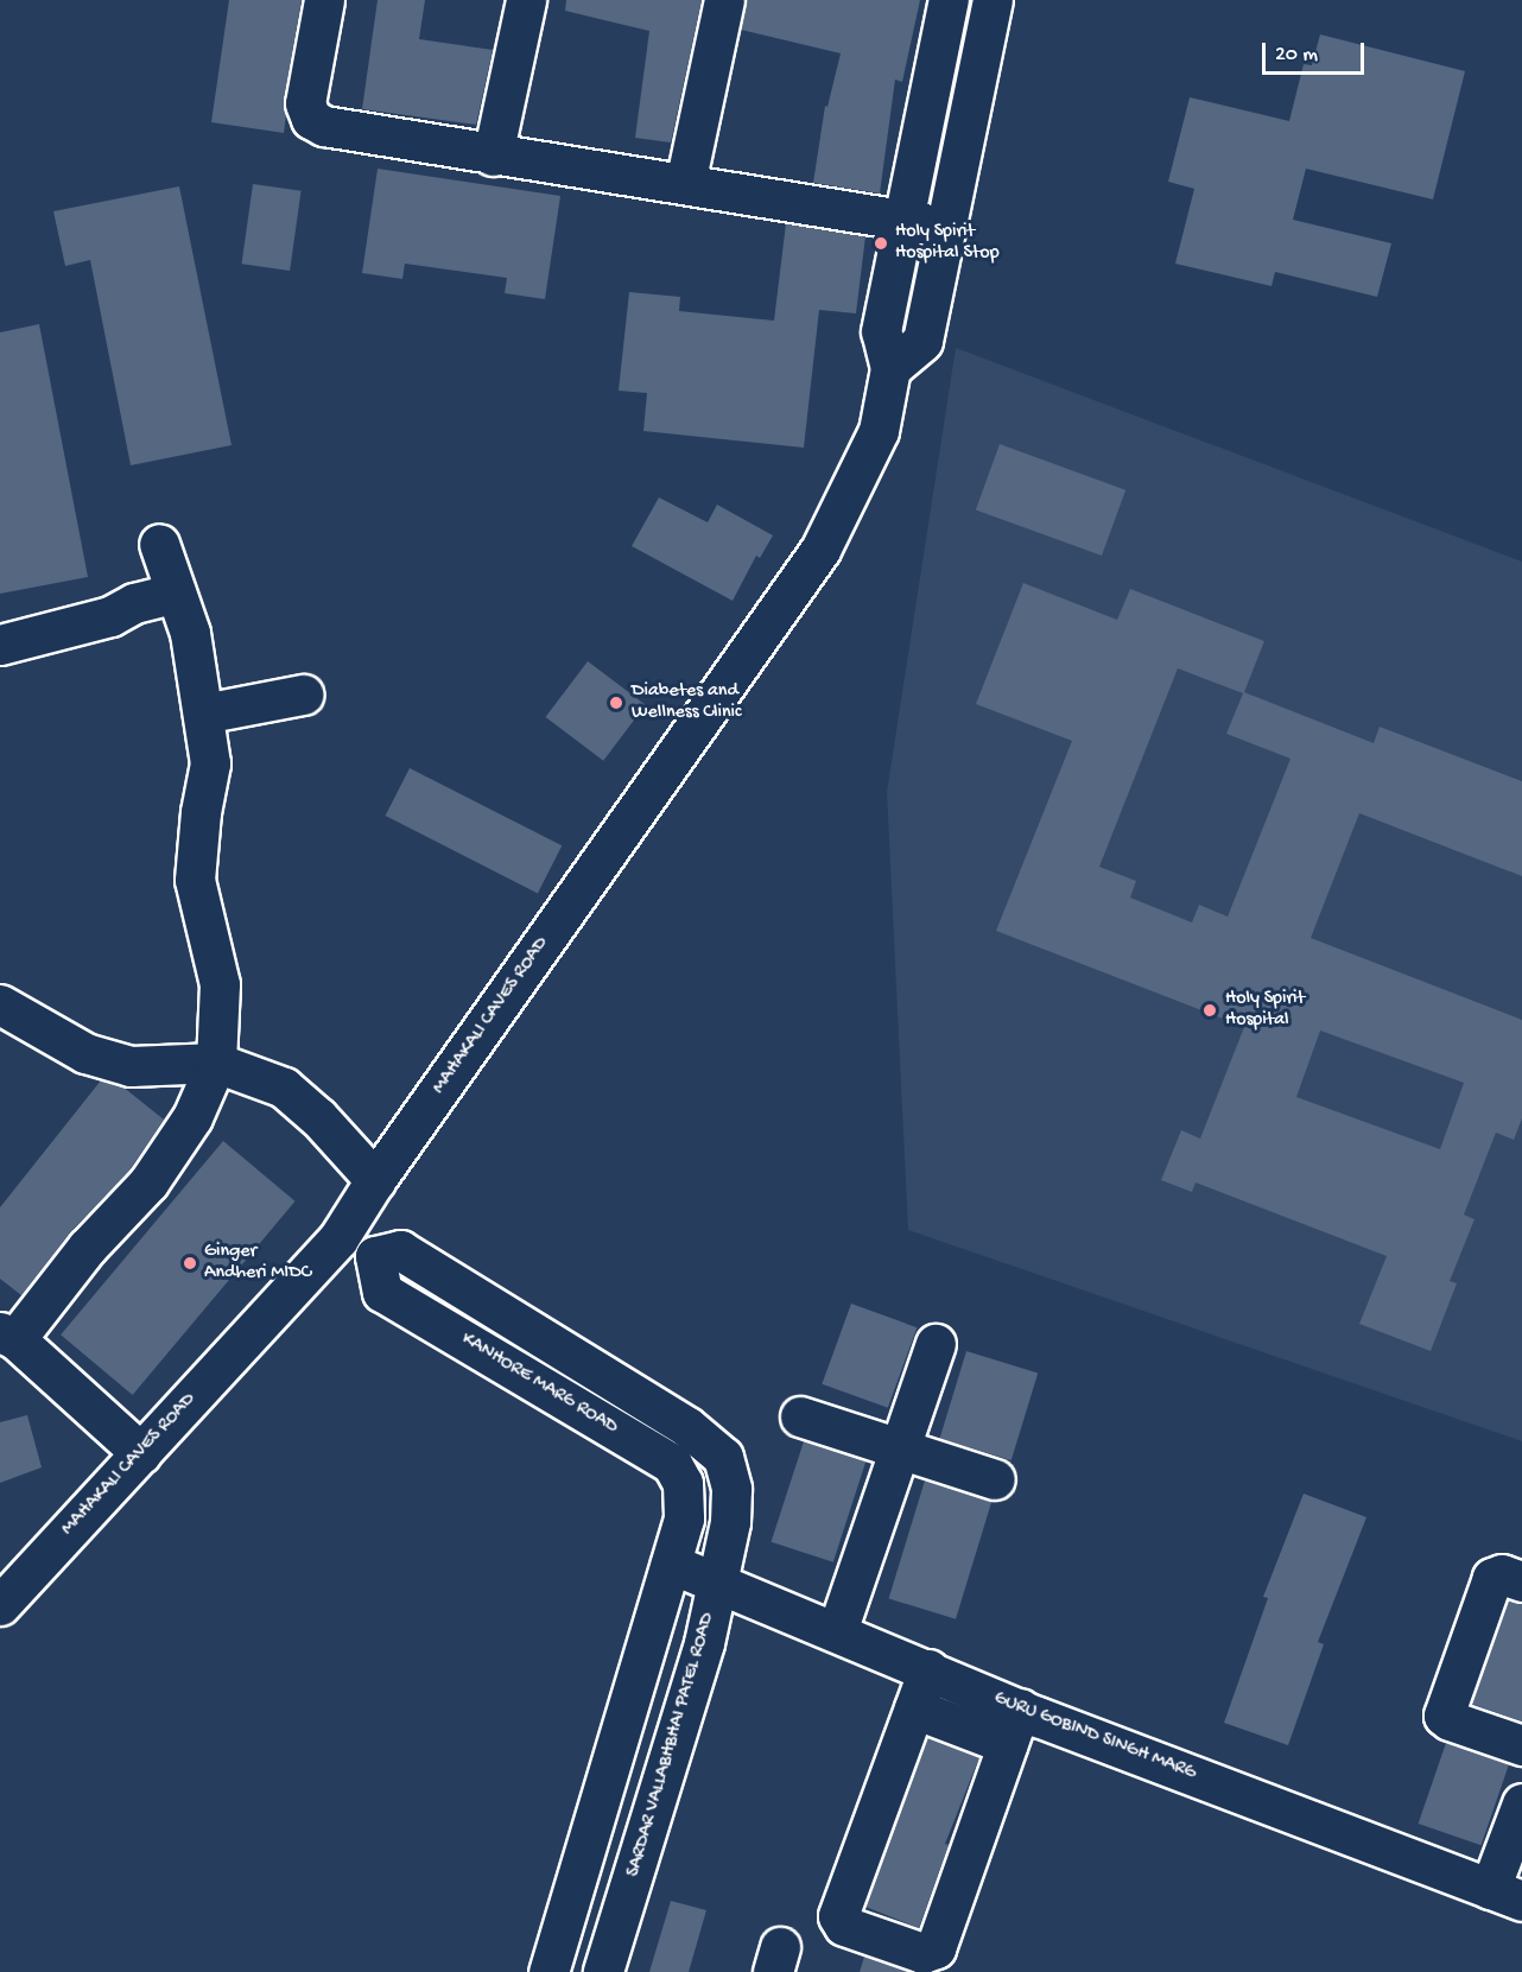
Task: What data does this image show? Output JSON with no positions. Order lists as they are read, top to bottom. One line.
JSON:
{"streets":{"street":["MAHAKALI CAVES ROAD","KANHORE MARG ROAD","GURU GOBIND SINGH MARG","SARDAR VALLABHBHAI PATEL ROAD"]},"crossings":[["KANHORE MARG ROAD","GURU GOBIND SINGH MARG"],["KANHORE MARG ROAD","SARDAR VALLABHBHAI PATEL ROAD"],["GURU GOBIND SINGH MARG","SARDAR VALLABHBHAI PATEL ROAD"]],"places":["Holy Spirit Hospital Stop","Diabetes and Wellness Clinic","Holy Spirit Hospital","Ginger Andheri MIDC"],"scale_bar":"20 m"}
